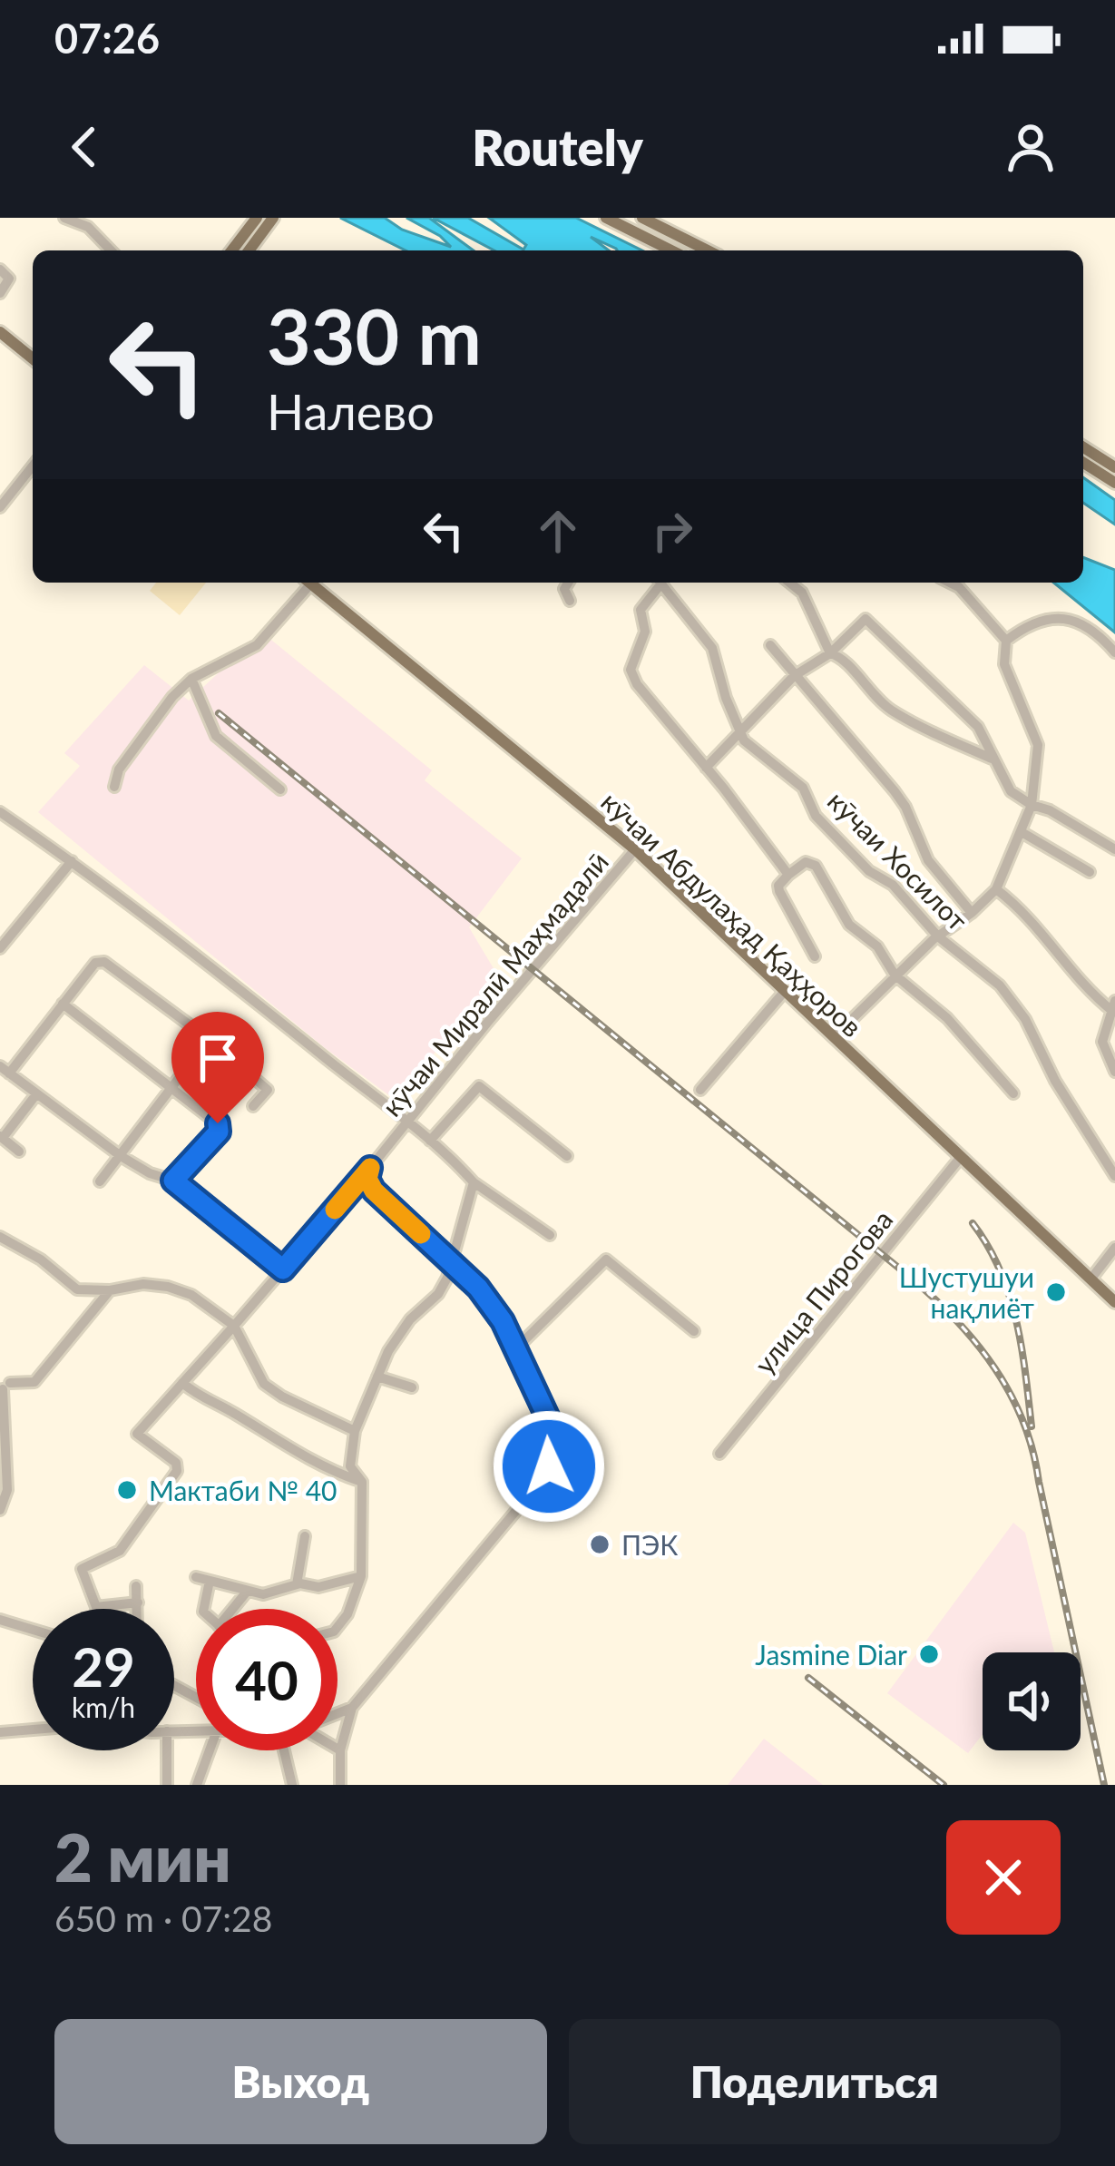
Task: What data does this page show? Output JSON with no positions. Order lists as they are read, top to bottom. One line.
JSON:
{"streets":{"main road":["кӯчаи Абдулаҳад Қаҳҳоров"],"street":["кӯчаи Хосилот","кӯчаи Миралӣ Маҳмадалӣ","улица Пирогова"]},"crossings":[["кӯчаи Абдулаҳад Қаҳҳоров","кӯчаи Миралӣ Маҳмадалӣ"],["кӯчаи Абдулаҳад Қаҳҳоров","улица Пирогова"]],"places":["Шустушуи нақлиёт","Мактаби № 40","ПЭК","Jasmine Diar"],"page":{"status":"07:26","header":"Routely","turn":["330 m","Налево"],"speed":"29 km/h","limit":"40","heading":["2 мин","650 m · 07:28"],"buttons":["Выход","Поделиться"]}}
